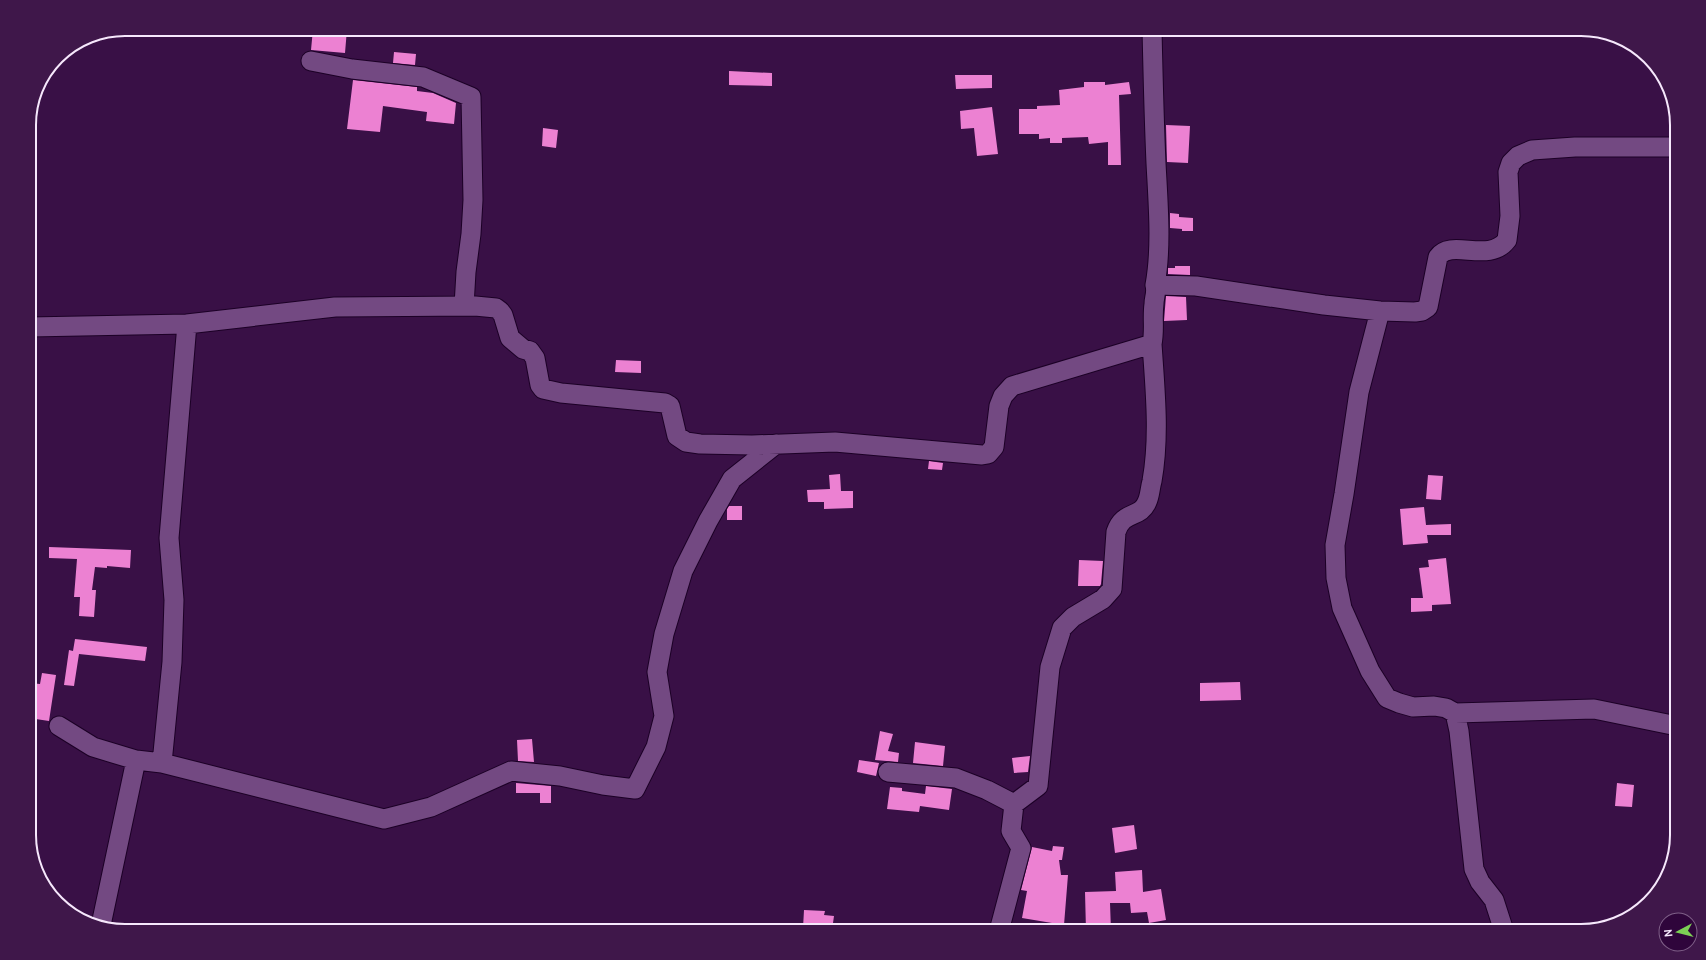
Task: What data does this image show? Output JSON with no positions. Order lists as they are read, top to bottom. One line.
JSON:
{"north":"left"}
